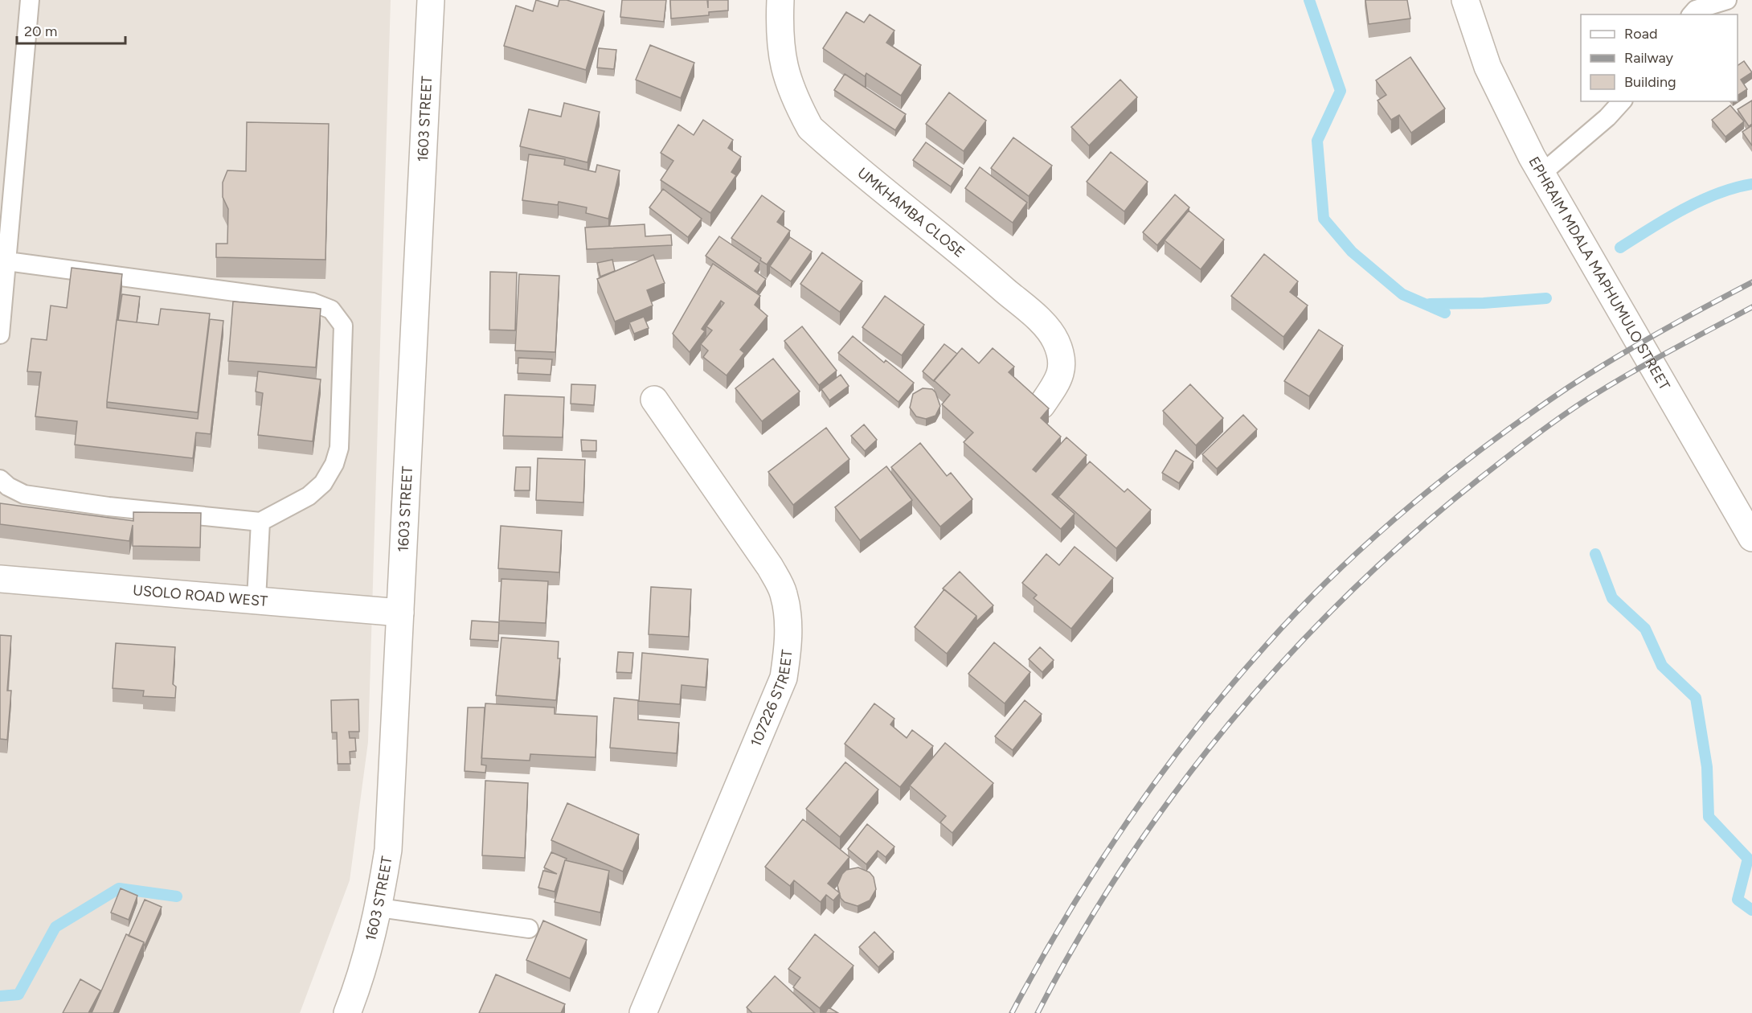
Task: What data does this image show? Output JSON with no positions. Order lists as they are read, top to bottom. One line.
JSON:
{"streets":{"street":["1603 STREET","UMKHAMBA CLOSE","EPHRAIM MDALA MAPHUMULO STREET","USOLO ROAD WEST","107226 STREET"]},"crossings":[["1603 STREET","USOLO ROAD WEST"]],"legend":["Road","Railway","Building"],"scale_bar":"20 m"}
